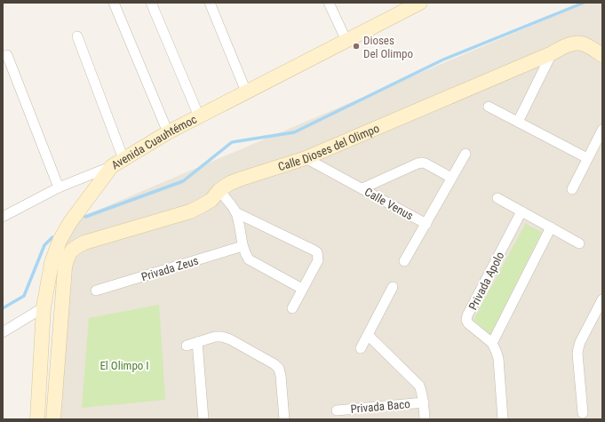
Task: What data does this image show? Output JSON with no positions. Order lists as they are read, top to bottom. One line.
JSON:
{"streets":{"main road":["Avenida Cuauhtémoc","Calle Dioses del Olimpo"],"street":["Calle Venus","Privada Zeus","Privada Apolo","Privada Baco"]},"crossings":[["Calle Dioses del Olimpo","Calle Venus"]],"parks":["El Olimpo I"],"places":["Dioses Del Olimpo"]}
